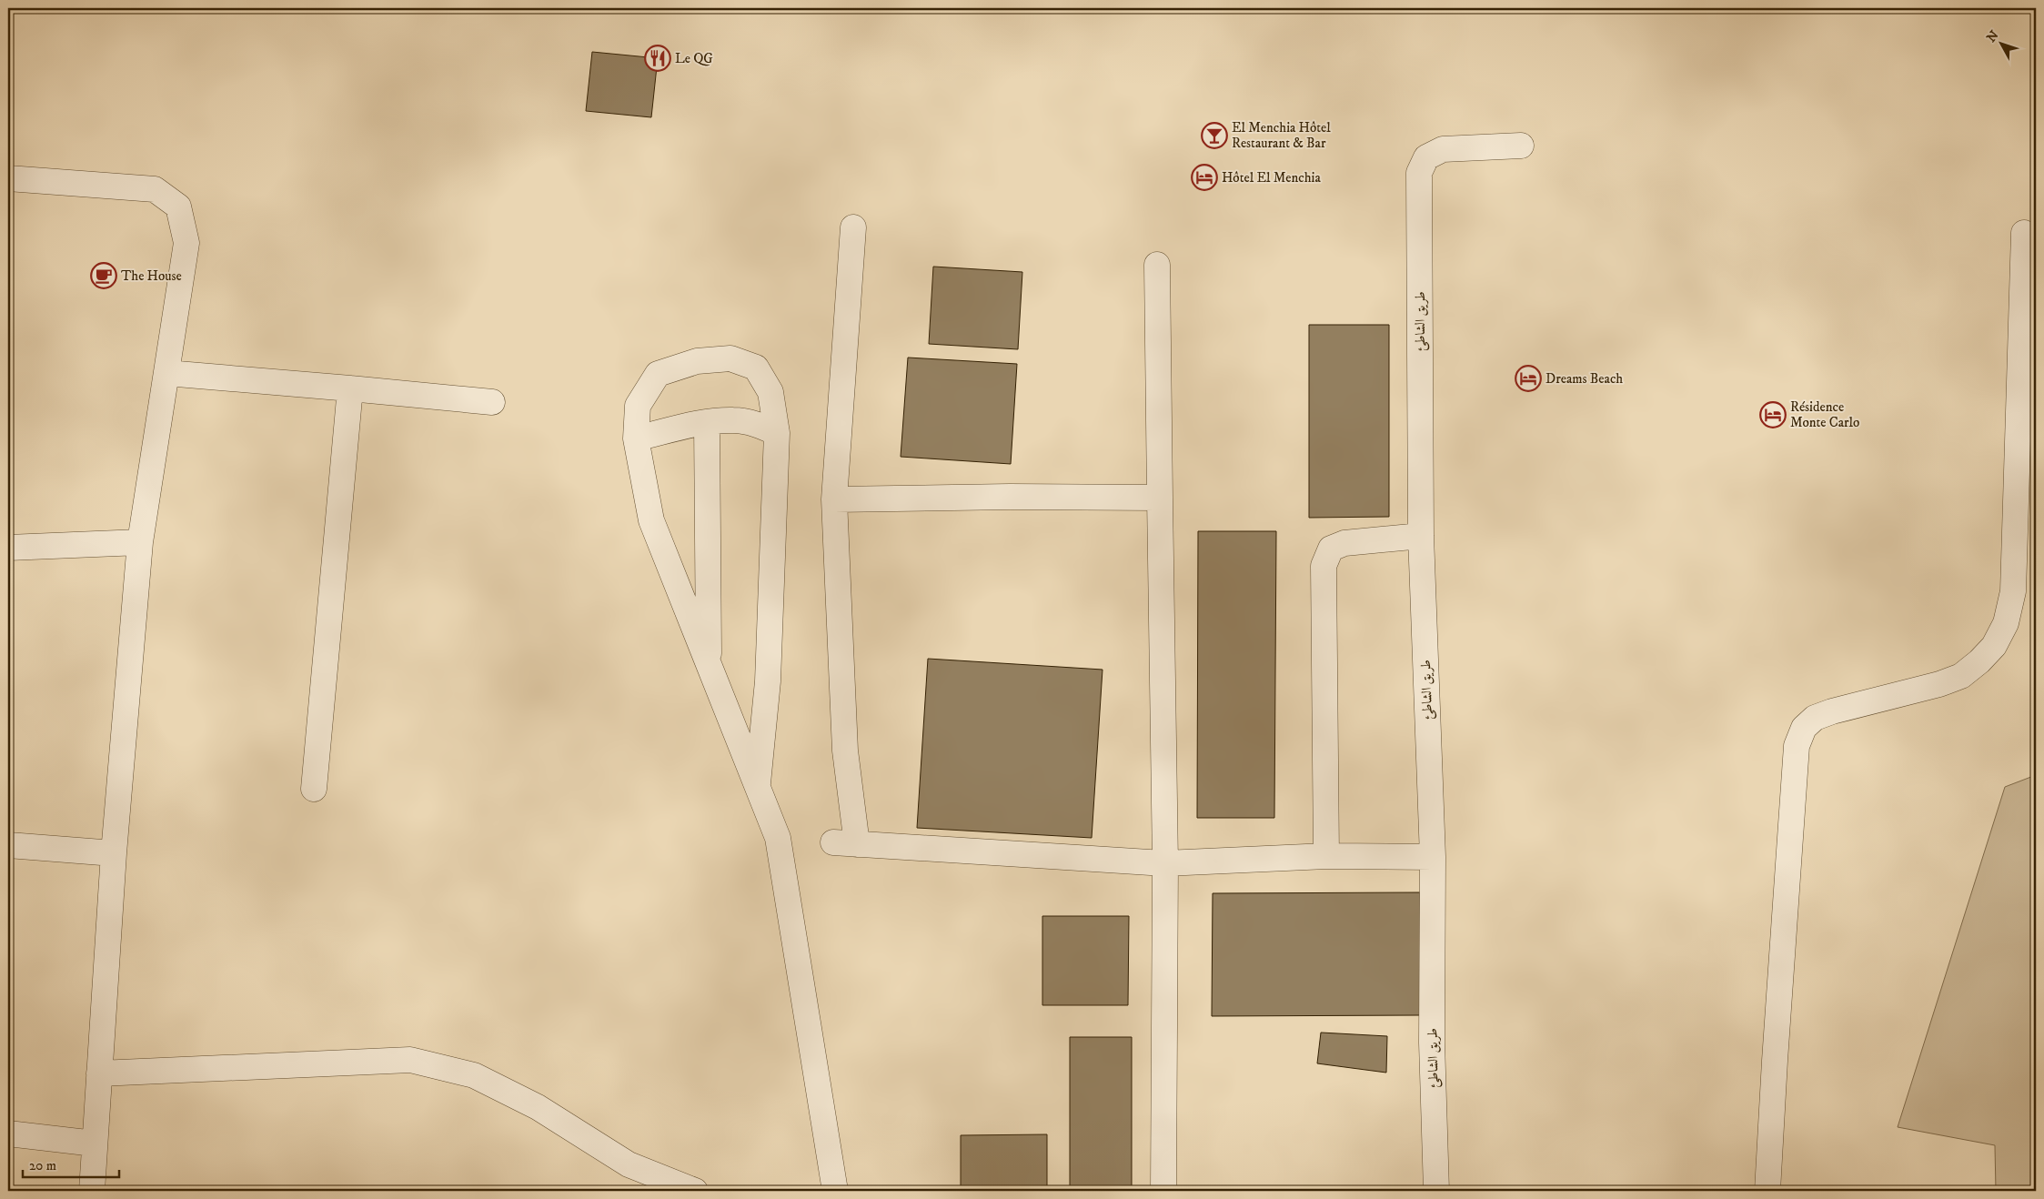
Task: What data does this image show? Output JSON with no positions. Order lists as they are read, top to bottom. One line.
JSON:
{"streets":{"street":["طريق الشاطئ"]},"places":{"restaurant":["Le QG"],"bar":["El Menchia Hôtel Restaurant & Bar"],"hotel":["Hôtel El Menchia","Dreams Beach","Résidence Monte Carlo"],"cafe":["The House"]},"scale_bar":"20 m","north":"top left"}
